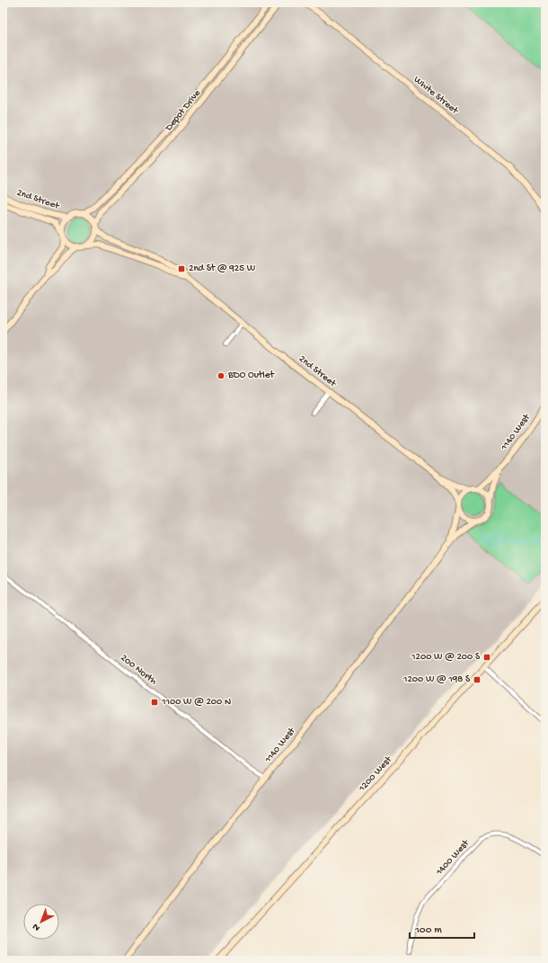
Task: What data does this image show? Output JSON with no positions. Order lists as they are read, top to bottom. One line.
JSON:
{"streets":{"street":["White Street","Depot Drive","2nd Street","1140 West","200 North","1200 West","1400 West"]},"crossings":[["Depot Drive","2nd Street"],["2nd Street","1140 West"],["1140 West","200 North"]],"places":{"transit":["2nd St @ 925 W","1200 W @ 200 S","1200 W @ 198 S","1100 W @ 200 N"],"other":["BDO Outlet"]},"scale_bar":"100 m","north":"bottom left"}
